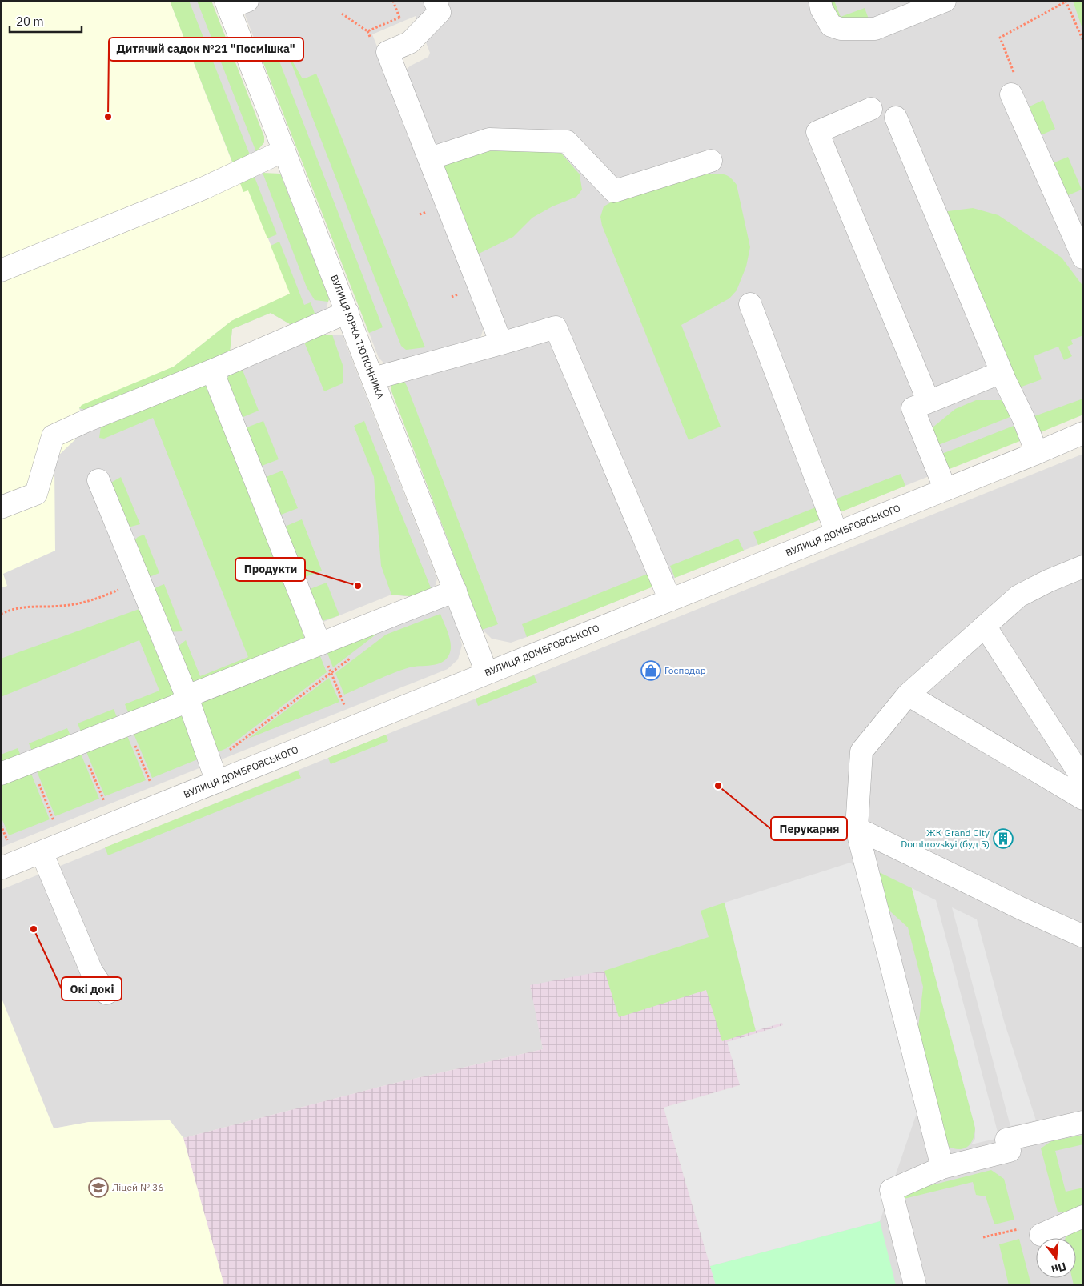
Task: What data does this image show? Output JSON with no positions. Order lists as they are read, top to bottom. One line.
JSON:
{"streets":{"street":["ВУЛИЦЯ ЮРКА ТЮТЮННИКА","ВУЛИЦЯ ДОМБРОВСЬКОГО"]},"crossings":[["ВУЛИЦЯ ЮРКА ТЮТЮННИКА","ВУЛИЦЯ ДОМБРОВСЬКОГО"]],"places":{"other":["Дитячий садок №21 \"Посмішка\"","Продукти","Перукарня","Окі докі"],"shop":["Господар"],"building":["ЖК Grand City Dombrovskyi (буд 5)"],"school or university":["Ліцей № 36"]},"scale_bar":"20 m","north":"bottom"}
